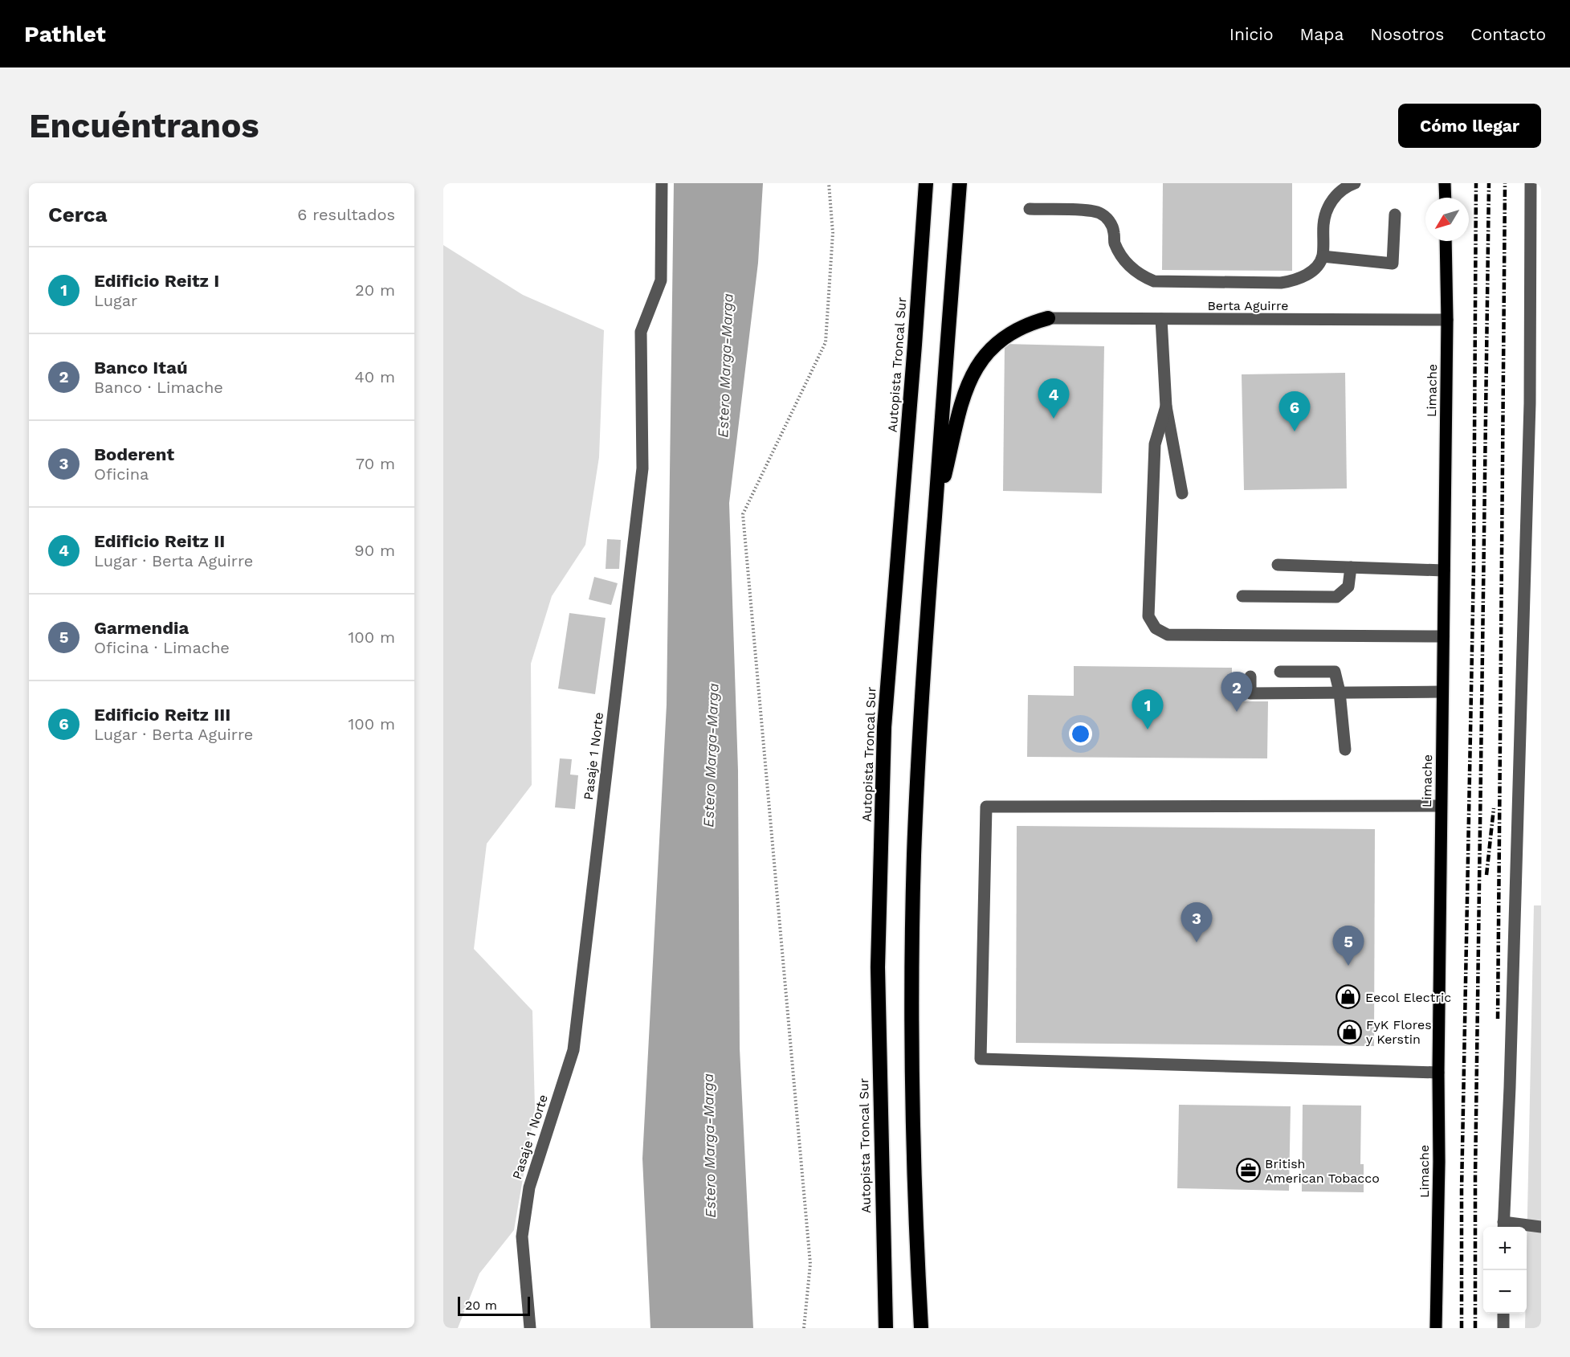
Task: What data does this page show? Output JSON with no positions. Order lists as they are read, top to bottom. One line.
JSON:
{"streets":{"highway":["Autopista Troncal Sur"],"main road":["Limache"],"street":["Berta Aguirre","Pasaje 1 Norte"]},"crossings":[["Berta Aguirre","Limache"]],"water":["Estero Marga-Marga"],"places":{"shop":["Eecol Electric","FyK Flores y Kerstin"],"office":["British American Tobacco"]},"scale_bar":"20 m","north":"bottom left","page":{"header":"Pathlet","nav":["Inicio","Mapa","Nosotros","Contacto"],"buttons":"Cómo llegar","title":"Encuéntranos","heading":["Cerca","6 resultados"],"list":[{"mark":"1","name":"Edificio Reitz I","note":"Lugar","value":"20 m"},{"mark":"2","name":"Banco Itaú","note":"Banco · Limache","value":"40 m"},{"mark":"3","name":"Boderent","note":"Oficina","value":"70 m"},{"mark":"4","name":"Edificio Reitz II","note":"Lugar · Berta Aguirre","value":"90 m"},{"mark":"5","name":"Garmendia","note":"Oficina · Limache","value":"100 m"},{"mark":"6","name":"Edificio Reitz III","note":"Lugar · Berta Aguirre","value":"100 m"}],"pins":["4","6","2","1","3","5"],"map_buttons":["+","−"],"scale":"20 m"}}
